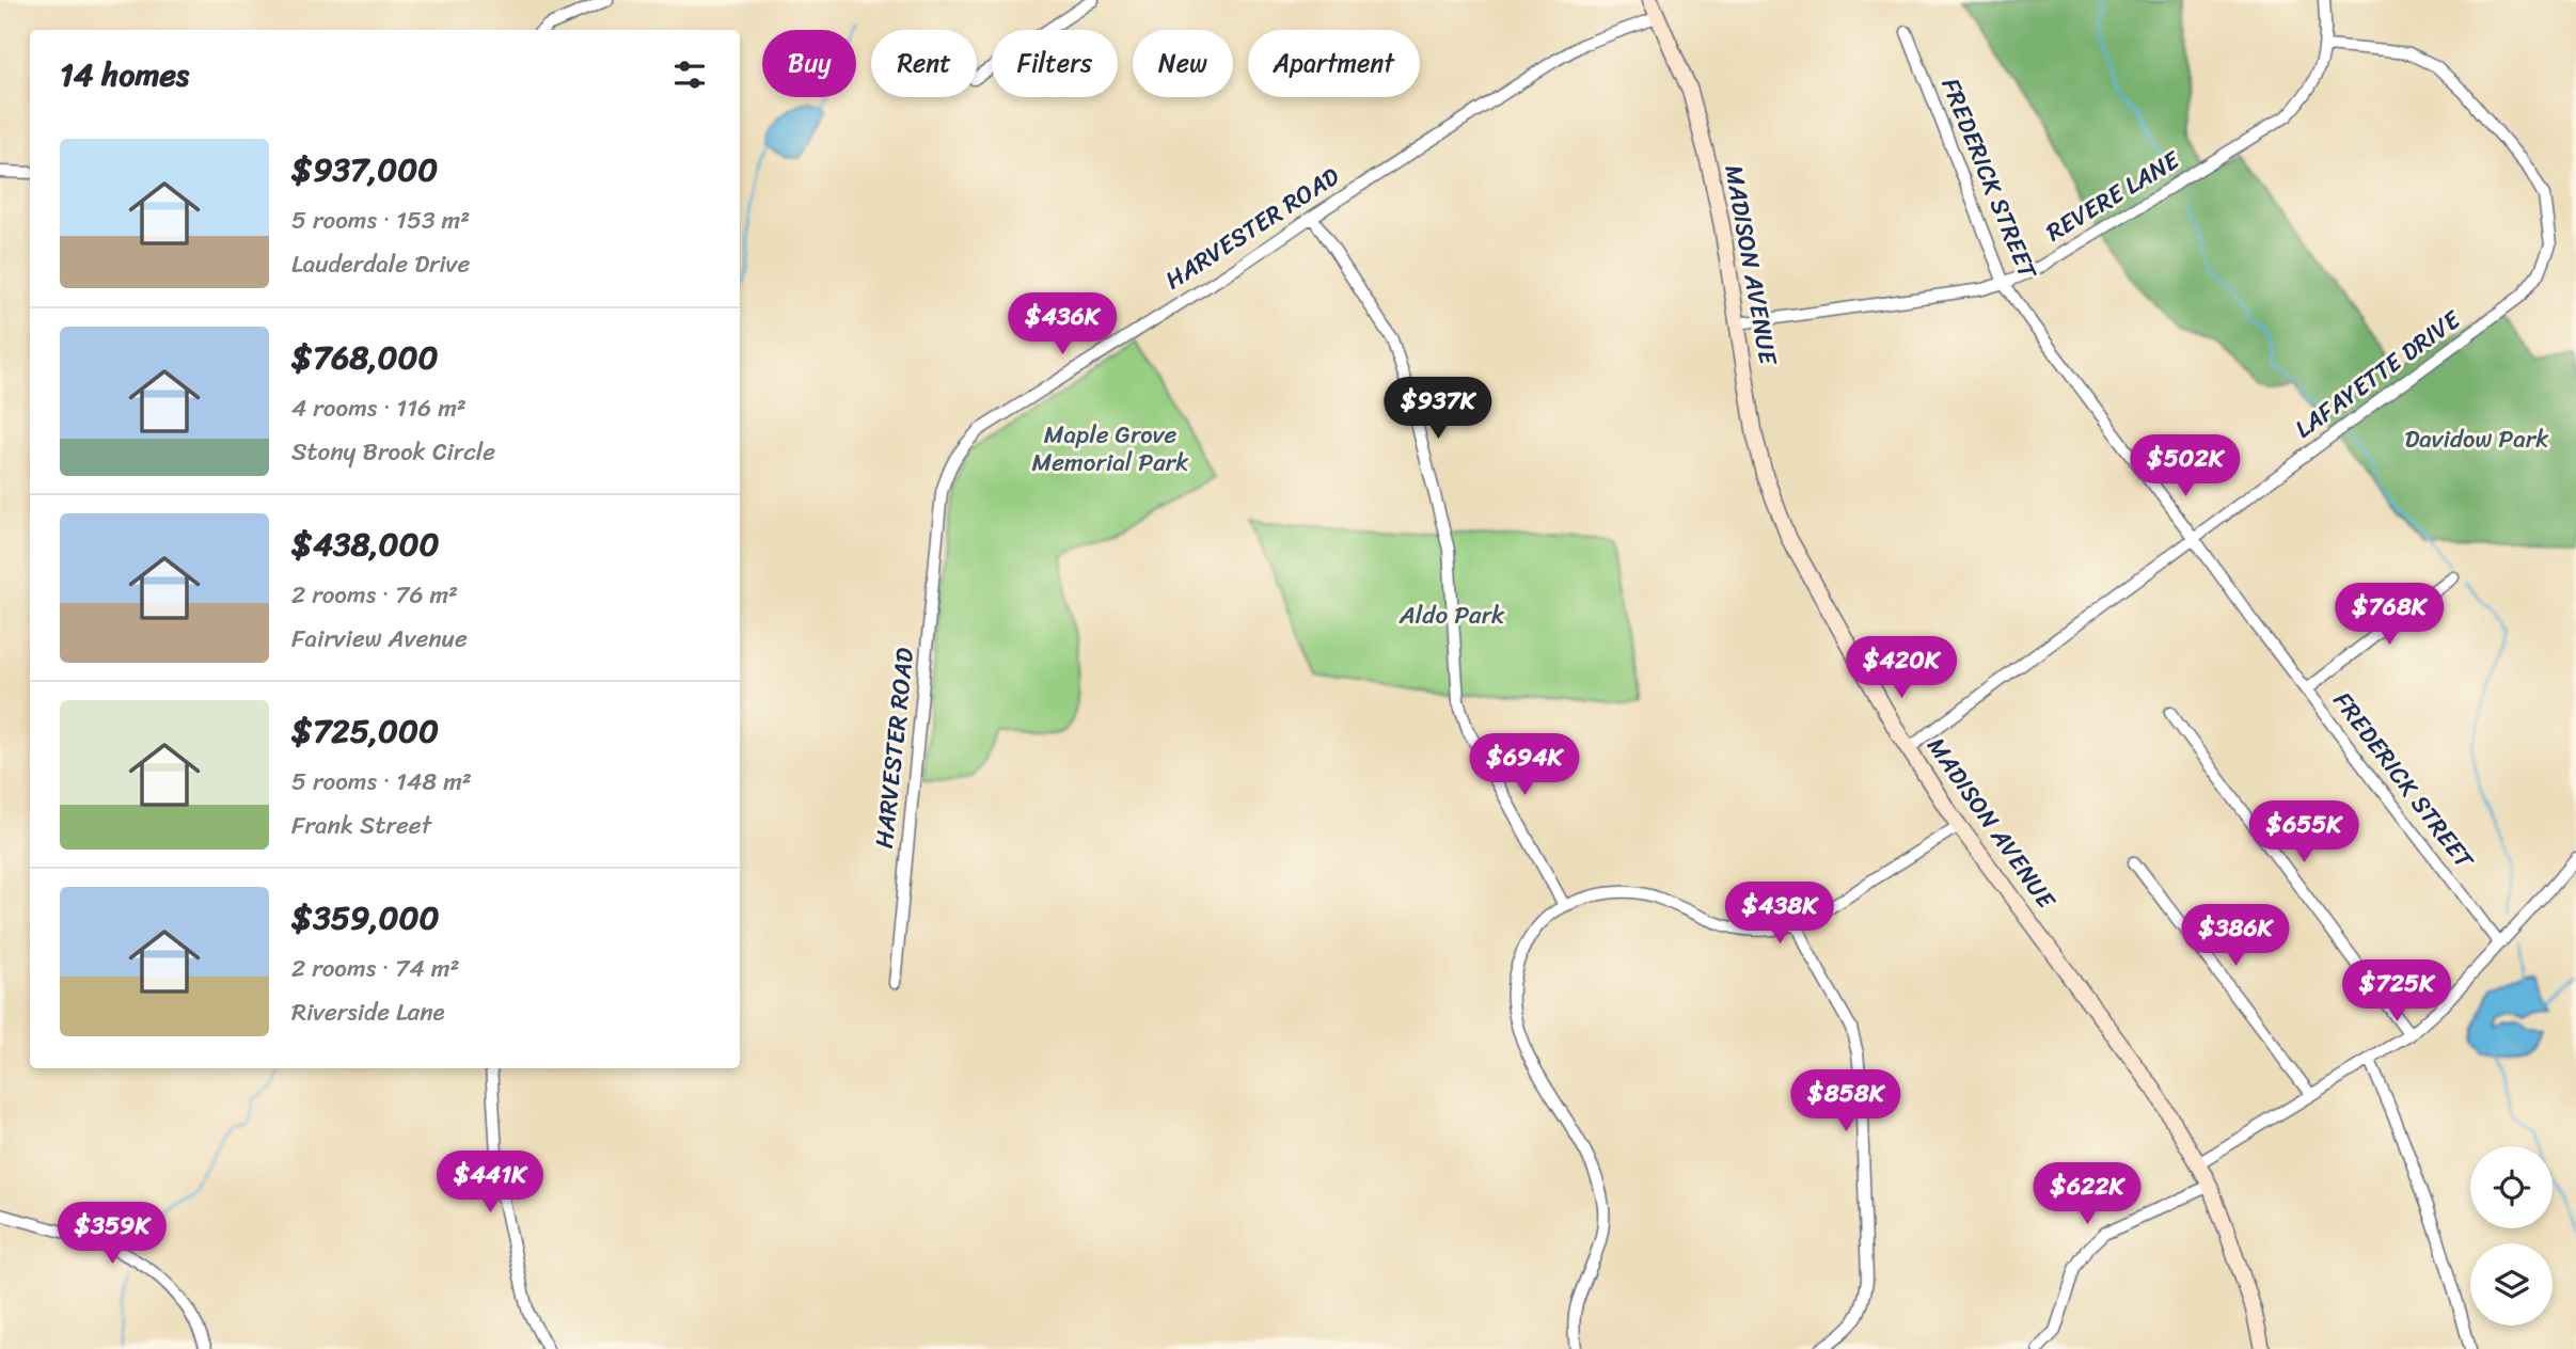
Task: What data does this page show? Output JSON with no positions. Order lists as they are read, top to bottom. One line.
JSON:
{"streets":{"street":["FREDERICK STREET","REVERE LANE","HARVESTER ROAD","MADISON AVENUE","LAFAYETTE DRIVE"]},"crossings":[["FREDERICK STREET","REVERE LANE"],["FREDERICK STREET","LAFAYETTE DRIVE"],["REVERE LANE","MADISON AVENUE"],["REVERE LANE","LAFAYETTE DRIVE"],["HARVESTER ROAD","MADISON AVENUE"],["MADISON AVENUE","LAFAYETTE DRIVE"]],"parks":["Maple Grove Memorial Park","Davidow Park","Aldo Park"],"page":{"chip":["Buy","Rent","Filters","New","Apartment"],"heading":"14 homes","list":[{"name":"$937,000","note":"5 rooms · 153 m² · Lauderdale Drive"},{"name":"$768,000","note":"4 rooms · 116 m² · Stony Brook Circle"},{"name":"$438,000","note":"2 rooms · 76 m² · Fairview Avenue"},{"name":"$725,000","note":"5 rooms · 148 m² · Frank Street"},{"name":"$359,000","note":"2 rooms · 74 m² · Riverside Lane"}],"price":["$436K","$937K","$502K","$768K","$420K","$694K","$655K","$438K","$386K","$725K","$858K","$441K","$622K","$359K"]}}
